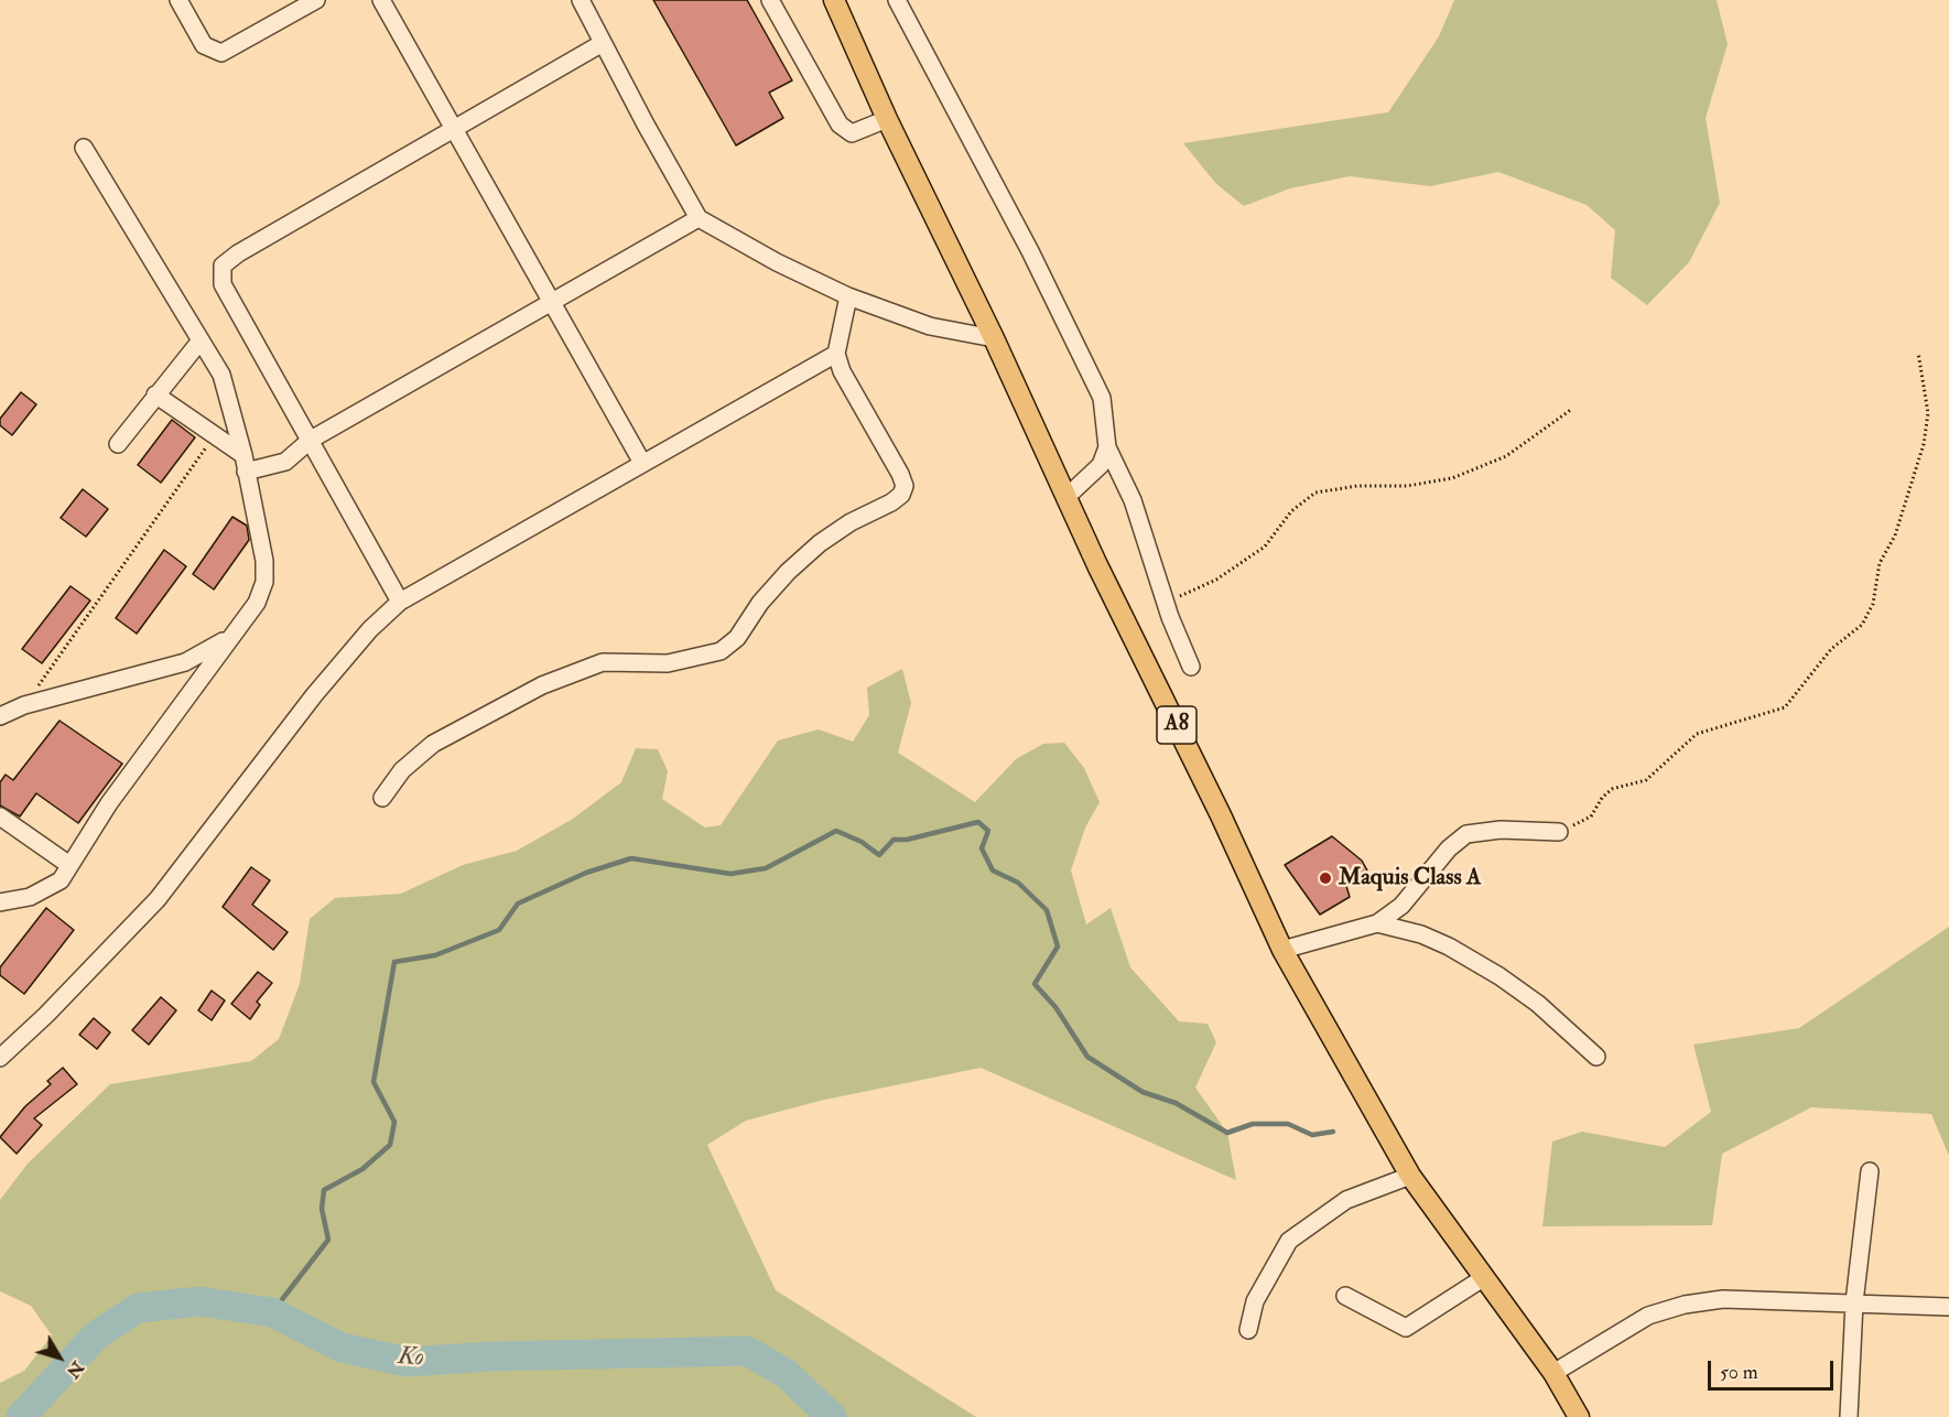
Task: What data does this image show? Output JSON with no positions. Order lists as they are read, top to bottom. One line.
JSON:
{"streets":{"main road":["A8"]},"water":["Ko"],"places":["Maquis Class A"],"scale_bar":"50 m","north":"bottom right"}
